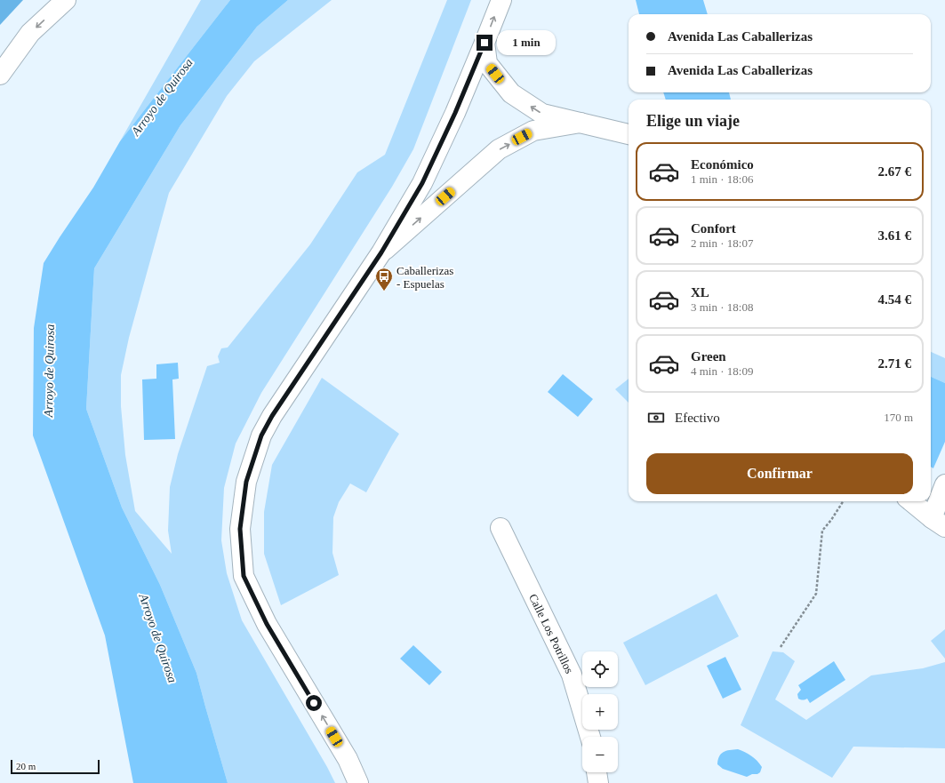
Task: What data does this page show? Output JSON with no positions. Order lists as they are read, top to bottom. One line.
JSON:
{"streets":{"main road":["Calle Los Potrillos"]},"water":["Arroyo de Quirosa"],"places":{"bus stop":["Caballerizas - Espuelas"]},"scale_bar":"20 m","page":{"banner":["Avenida Las Caballerizas","Avenida Las Caballerizas"],"bubble":"1 min","heading":"Elige un viaje","list":[{"name":"Económico","note":"1 min · 18:06","value":"2.67 €"},{"name":"Confort","note":"2 min · 18:07","value":"3.61 €"},{"name":"XL","note":"3 min · 18:08","value":"4.54 €"},{"name":"Green","note":"4 min · 18:09","value":"2.71 €"}],"pay":["Efectivo","170 m"],"buttons":"Confirmar","map_buttons":["+","−"],"scale":"20 m"}}
